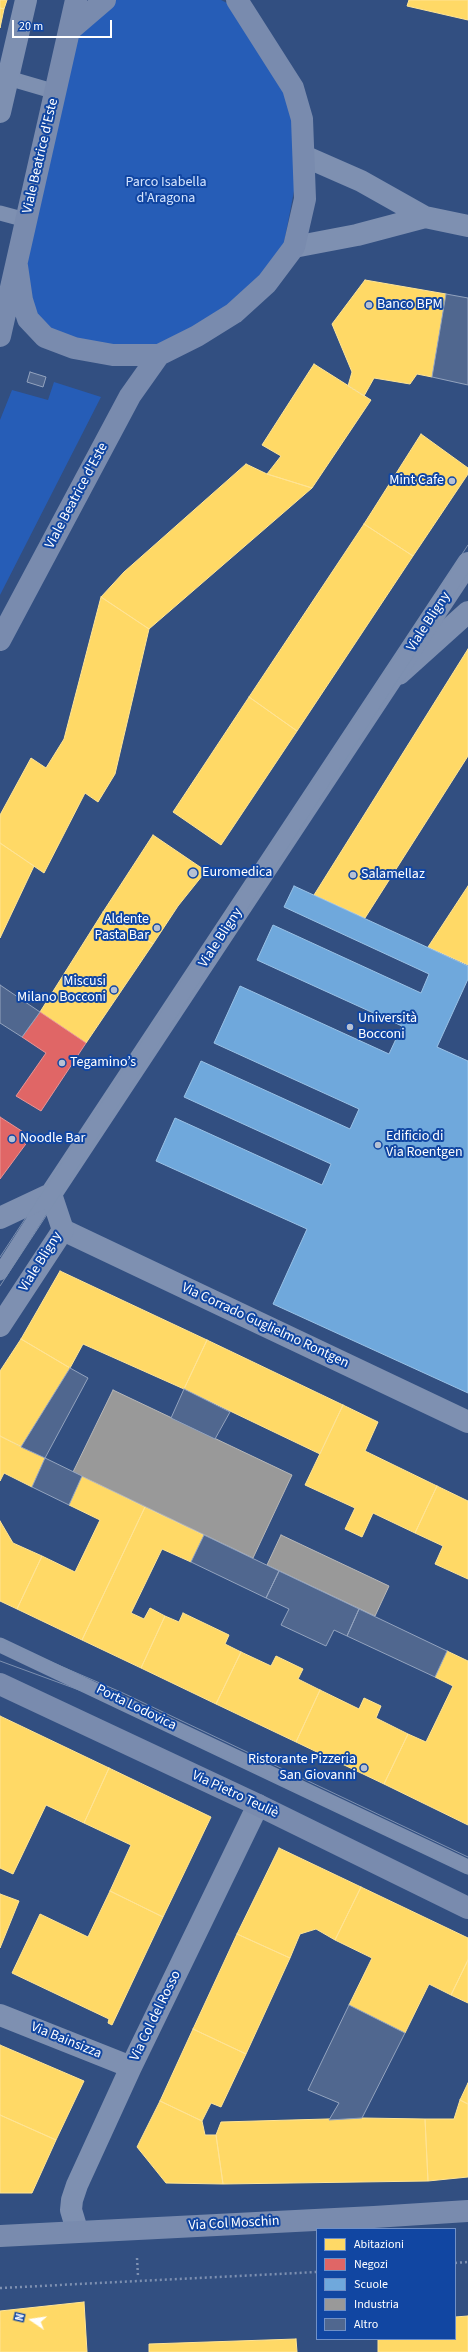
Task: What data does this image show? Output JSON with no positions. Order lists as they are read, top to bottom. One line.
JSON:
{"streets":{"main road":["Viale Beatrice d'Este","Via Pietro Teuliè","Via Col Moschin"],"street":["Viale Bligny","Via Corrado Guglielmo Rontgen","Via Col del Rosso","Via Bainsizza"],"lane":["Porta Lodovica"]},"crossings":[["Viale Bligny","Via Corrado Guglielmo Rontgen"],["Via Pietro Teuliè","Via Col del Rosso"],["Via Col del Rosso","Via Bainsizza"],["Via Col del Rosso","Via Col Moschin"]],"parks":["Parco Isabella d'Aragona"],"places":["Banco BPM","Mint Cafe","Euromedica","Salamellaz","Aldente Pasta Bar","Miscusi Milano Bocconi","Università Bocconi","Tegamino’s","Noodle Bar","Edificio di Via Roentgen","Ristorante Pizzeria San Giovanni"],"legend":["Abitazioni","Negozi","Scuole","Industria","Altro"],"scale_bar":"20 m","north":"left"}
